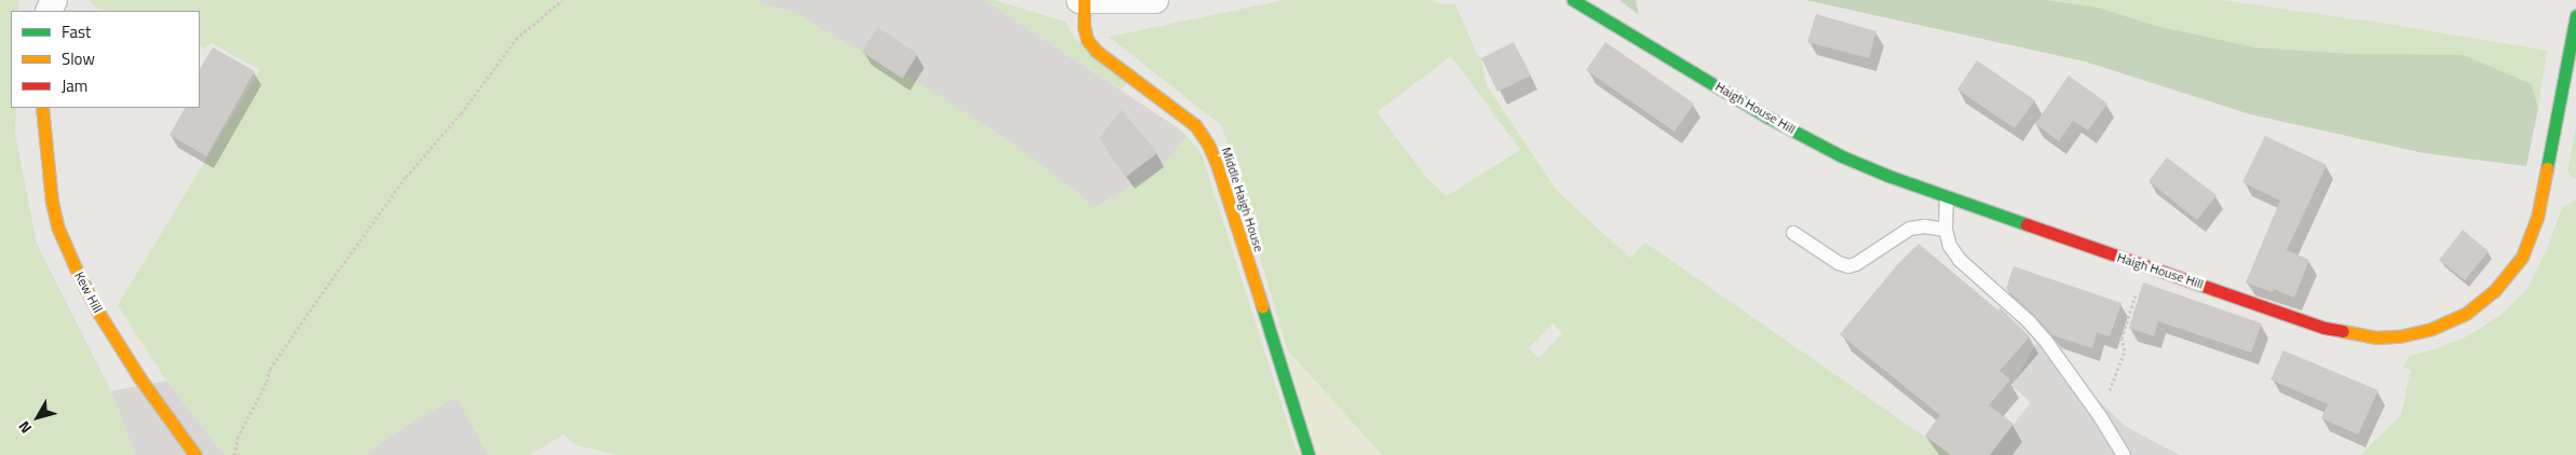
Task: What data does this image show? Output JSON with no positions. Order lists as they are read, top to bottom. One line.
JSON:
{"streets":{"street":["Haigh House Hill","Middle Haigh House","Kew Hill"]},"legend":["Fast","Slow","Jam"],"north":"bottom left"}
